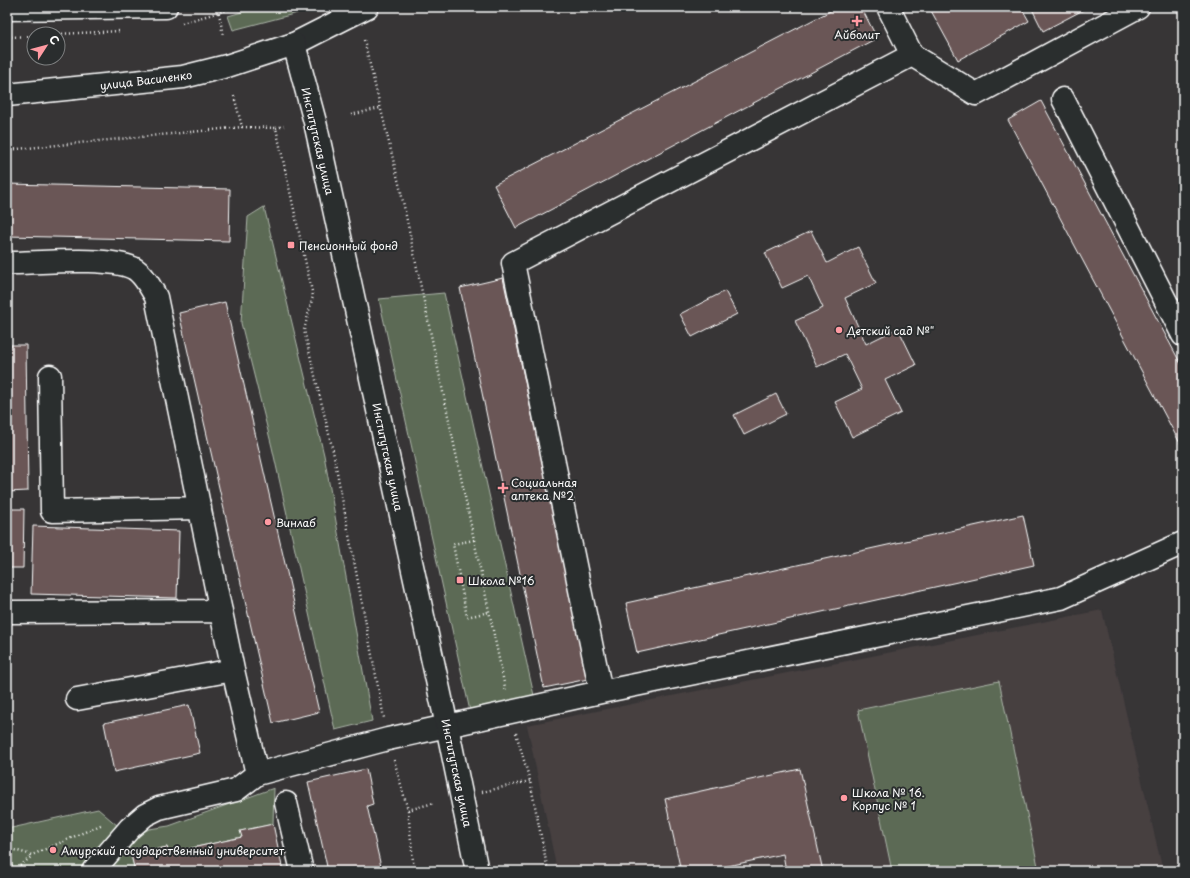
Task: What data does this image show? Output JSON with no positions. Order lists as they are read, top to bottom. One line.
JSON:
{"streets":{"main road":["улица Василенко","Институтская улица"]},"crossings":[["улица Василенко","Институтская улица"]],"places":{"health":["Айболит","Социальная аптека №2"],"transit":["Пенсионный фонд","Школа №16"],"other":["Детский сад №\"","Винлаб","Школа № 16. Корпус № 1","Амурский государственный университет"]},"north":"top right"}
